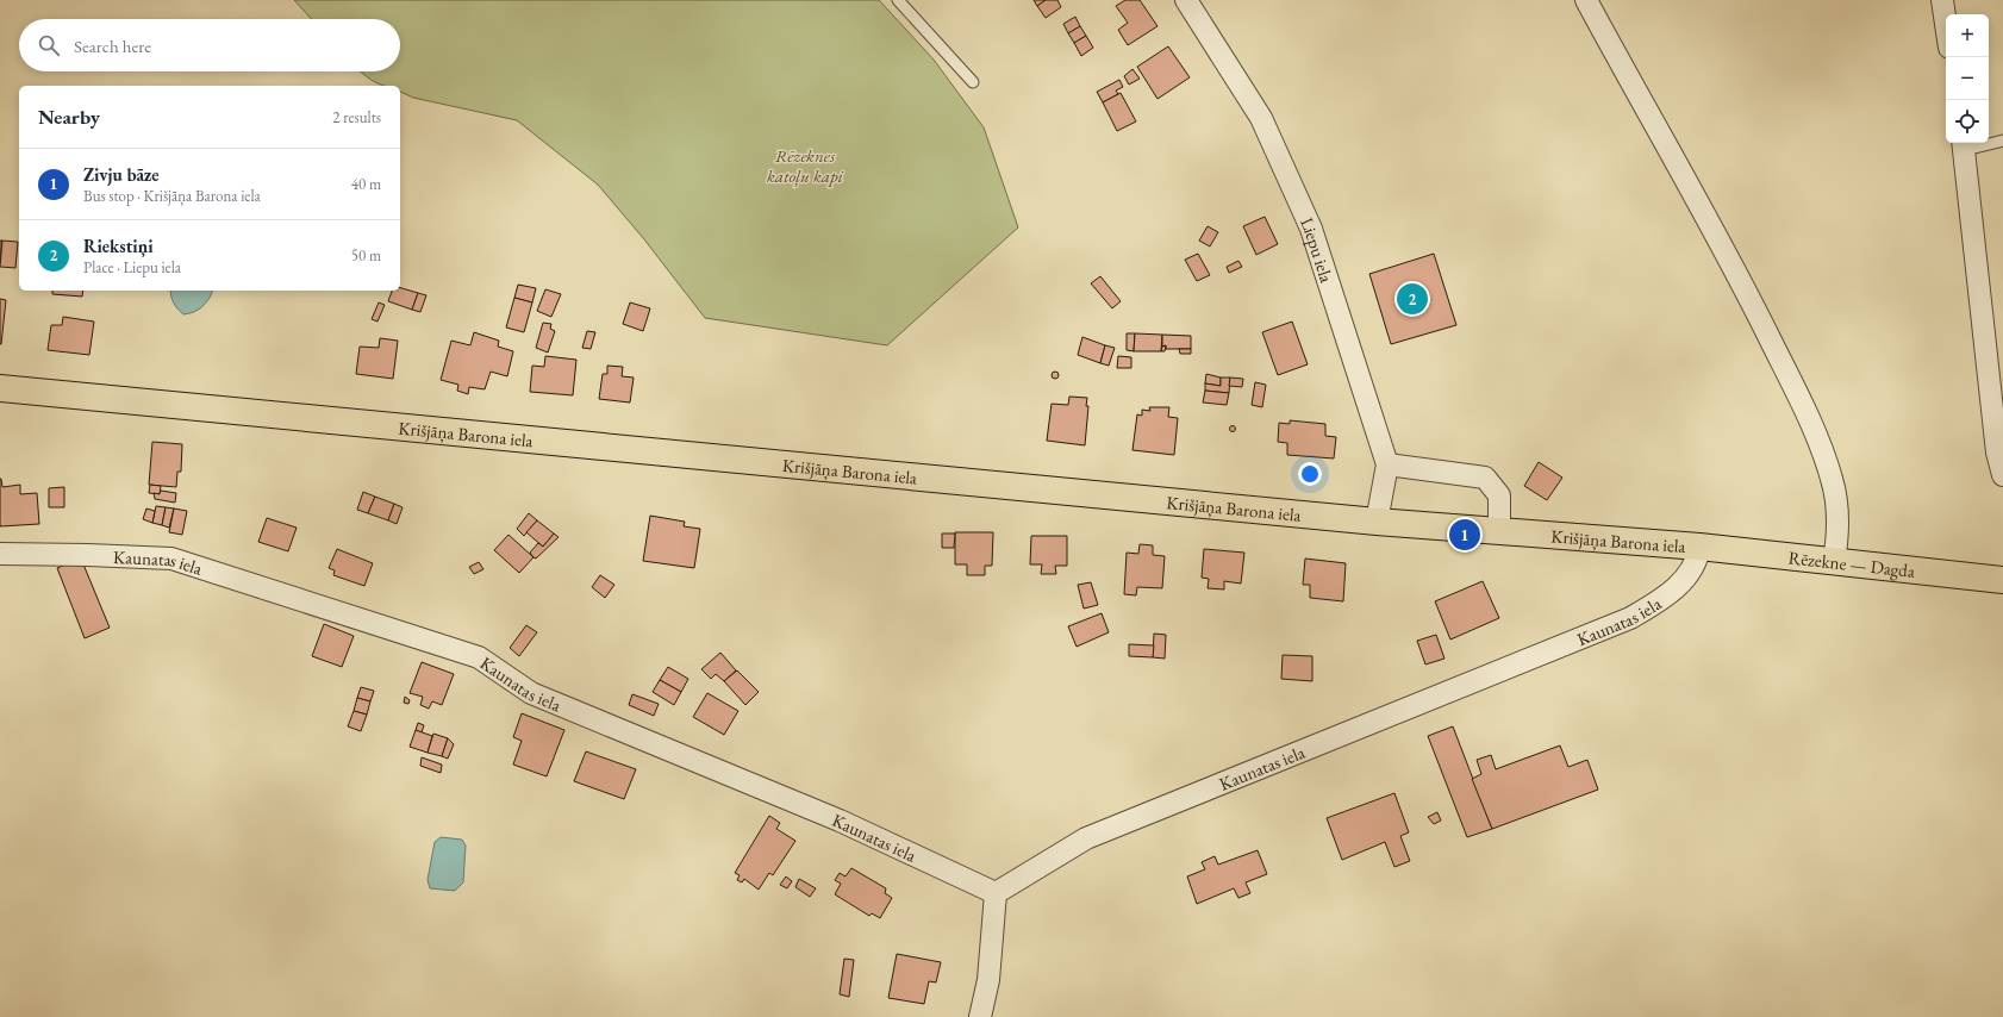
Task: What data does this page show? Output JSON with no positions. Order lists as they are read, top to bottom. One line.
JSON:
{"streets":{"main road":["Krišjāņa Barona iela","Rēzekne — Dagda"],"street":["Liepu iela","Kaunatas iela"]},"crossings":[["Liepu iela","Krišjāņa Barona iela"],["Krišjāņa Barona iela","Kaunatas iela"],["Krišjāņa Barona iela","Rēzekne — Dagda"],["Kaunatas iela","Rēzekne — Dagda"]],"parks":["Rēzeknes katoļu kapi"],"page":{"map_buttons":["+","−"],"search":"Search here","heading":["Nearby","2 results"],"list":[{"mark":"1","name":"Zivju bāze","note":"Bus stop · Krišjāņa Barona iela","value":"40 m"},{"mark":"2","name":"Riekstiņi","note":"Place · Liepu iela","value":"50 m"}],"pins":["2","1"]}}
